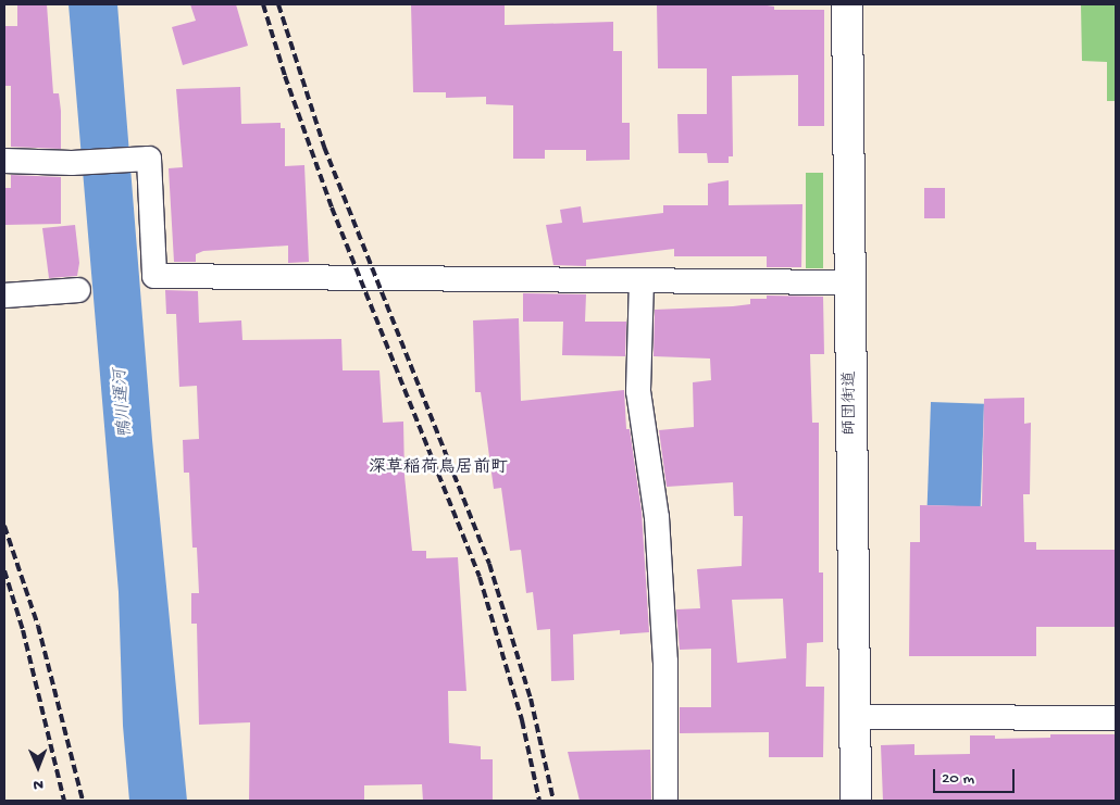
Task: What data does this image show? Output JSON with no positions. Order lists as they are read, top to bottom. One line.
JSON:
{"streets":{"street":["師団街道"]},"districts":["深草稲荷鳥居前町"],"water":["鴨川運河"],"scale_bar":"20 m","north":"bottom"}
